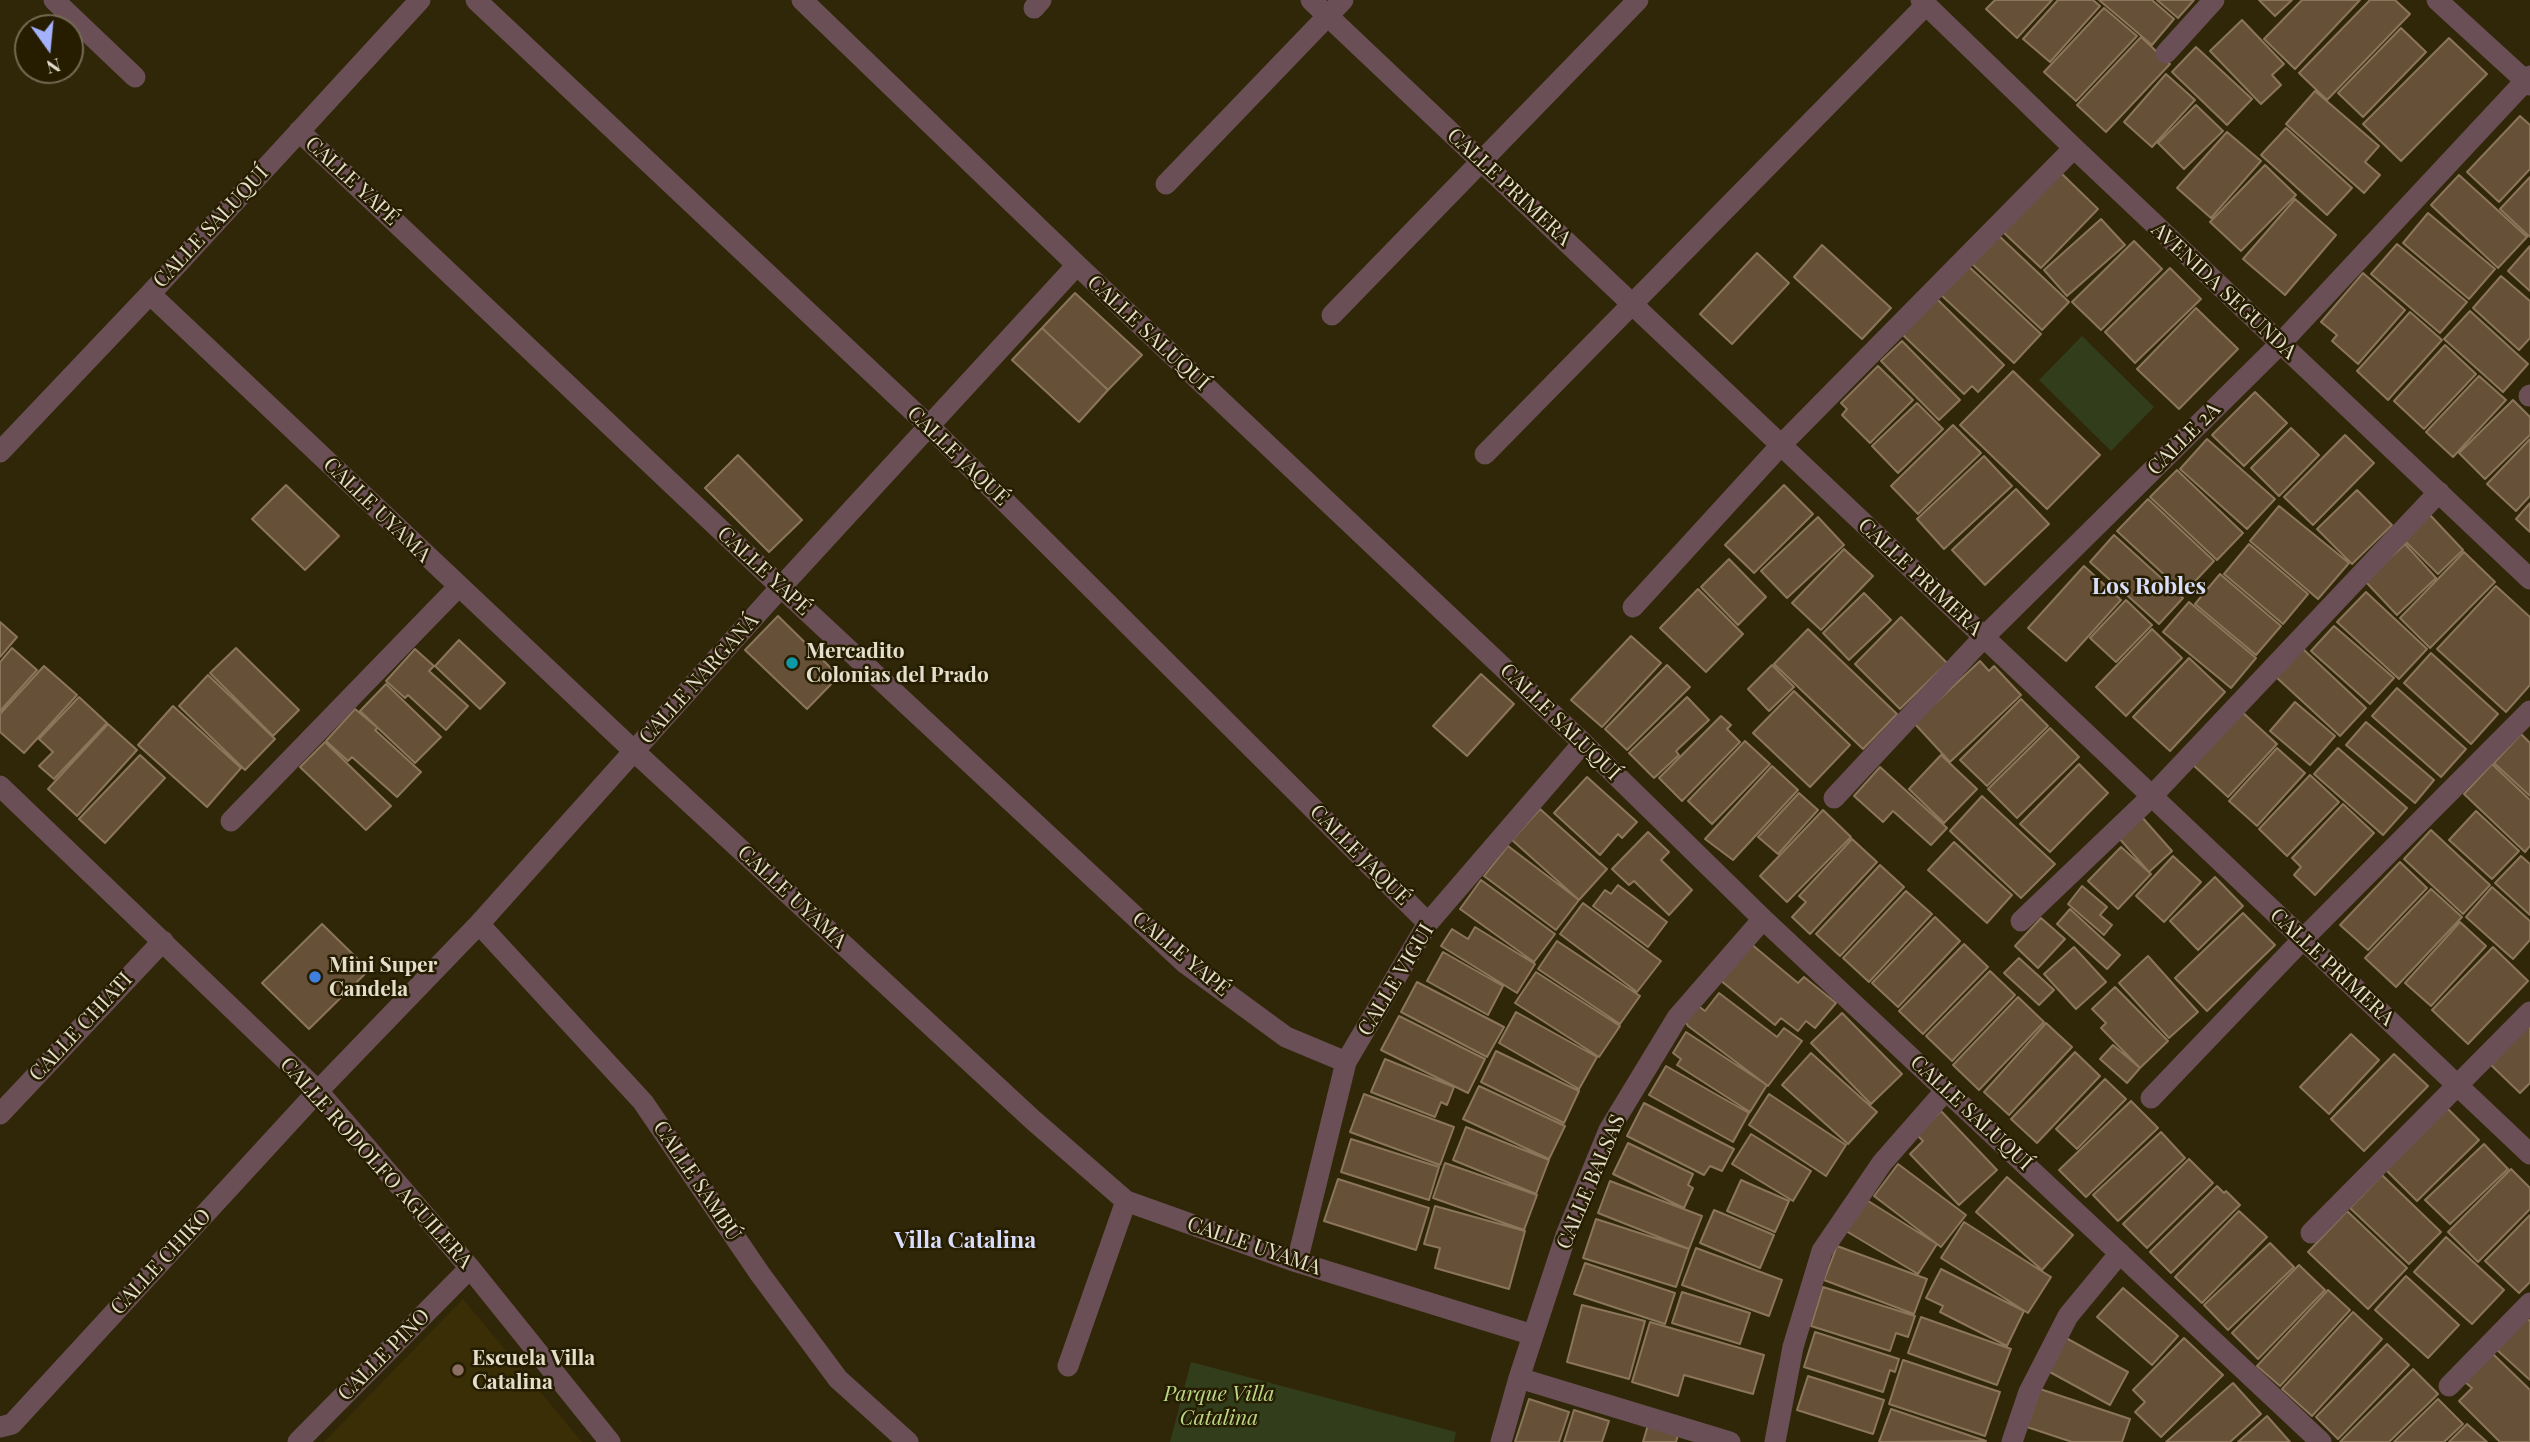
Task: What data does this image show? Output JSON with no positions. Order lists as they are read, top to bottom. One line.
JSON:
{"streets":{"street":["CALLE YAPÉ","CALLE PRIMERA","CALLE SALUQUÍ","AVENIDA SEGUNDA","CALLE 2A","CALLE JAQUÉ","CALLE UYAMA","CALLE NARGANÁ","CALLE VIGUI","CALLE CHIATI","CALLE RODOLFO AGUILERA","CALLE SAMBÚ","CALLE BALSAS","CALLE CHIKO","CALLE PINO"]},"crossings":[["CALLE YAPÉ","CALLE SALUQUÍ"],["CALLE YAPÉ","CALLE NARGANÁ"],["CALLE YAPÉ","CALLE VIGUI"],["CALLE PRIMERA","CALLE 2A"],["CALLE SALUQUÍ","CALLE UYAMA"],["CALLE SALUQUÍ","CALLE NARGANÁ"],["CALLE SALUQUÍ","CALLE VIGUI"],["CALLE SALUQUÍ","CALLE BALSAS"],["AVENIDA SEGUNDA","CALLE 2A"],["CALLE JAQUÉ","CALLE NARGANÁ"],["CALLE JAQUÉ","CALLE VIGUI"],["CALLE UYAMA","CALLE NARGANÁ"],["CALLE UYAMA","CALLE VIGUI"],["CALLE UYAMA","CALLE BALSAS"],["CALLE NARGANÁ","CALLE RODOLFO AGUILERA"],["CALLE NARGANÁ","CALLE SAMBÚ"],["CALLE NARGANÁ","CALLE CHIKO"],["CALLE CHIATI","CALLE RODOLFO AGUILERA"],["CALLE RODOLFO AGUILERA","CALLE CHIKO"],["CALLE RODOLFO AGUILERA","CALLE PINO"]],"districts":["Los Robles","Villa Catalina"],"parks":["Parque Villa Catalina"],"places":["Mercadito Colonias del Prado","Mini Super Candela","Escuela Villa Catalina"],"north":"bottom"}
